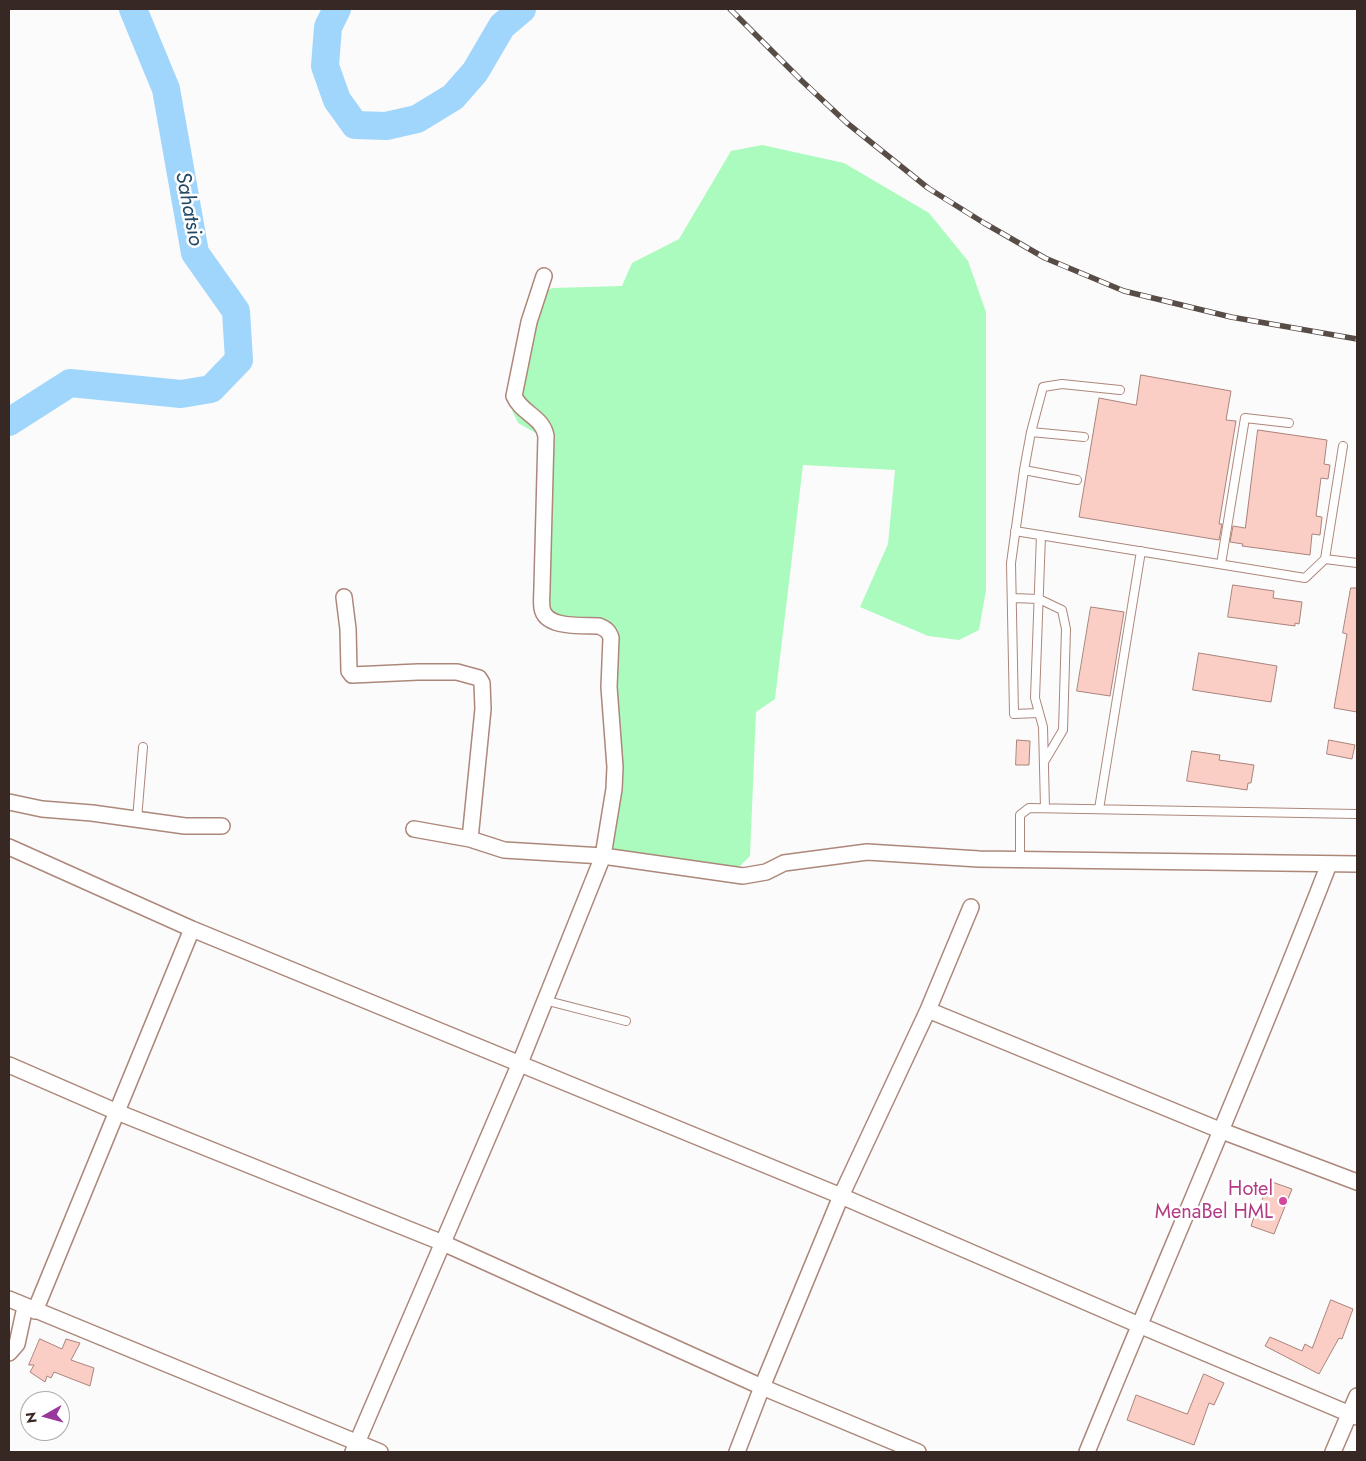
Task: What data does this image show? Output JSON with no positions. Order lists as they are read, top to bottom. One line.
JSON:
{"water":["Sahatsio"],"places":["Hotel MenaBel HML"],"north":"left"}
